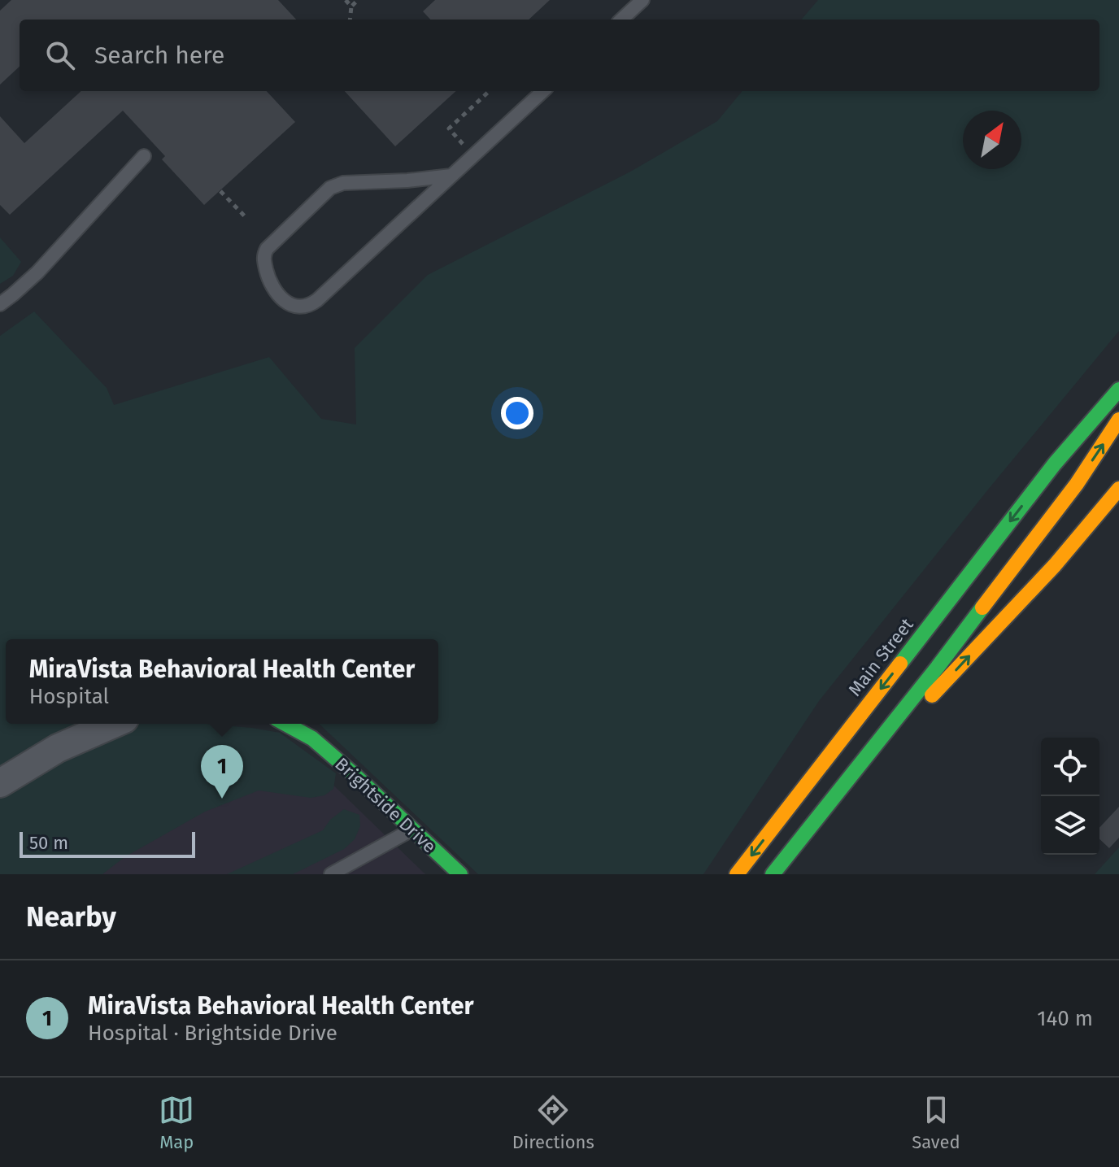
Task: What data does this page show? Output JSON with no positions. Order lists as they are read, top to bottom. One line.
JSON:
{"streets":{"main road":["Main Street","Brightside Drive"]},"scale_bar":"50 m","north":"top right","page":{"search":"Search here","popup":["MiraVista Behavioral Health Center","Hospital"],"pins":"1","scale":"50 m","heading":"Nearby","list":[{"mark":"1","name":"MiraVista Behavioral Health Center","note":"Hospital · Brightside Drive","value":"140 m"}],"nav":["Map","Directions","Saved"]}}
